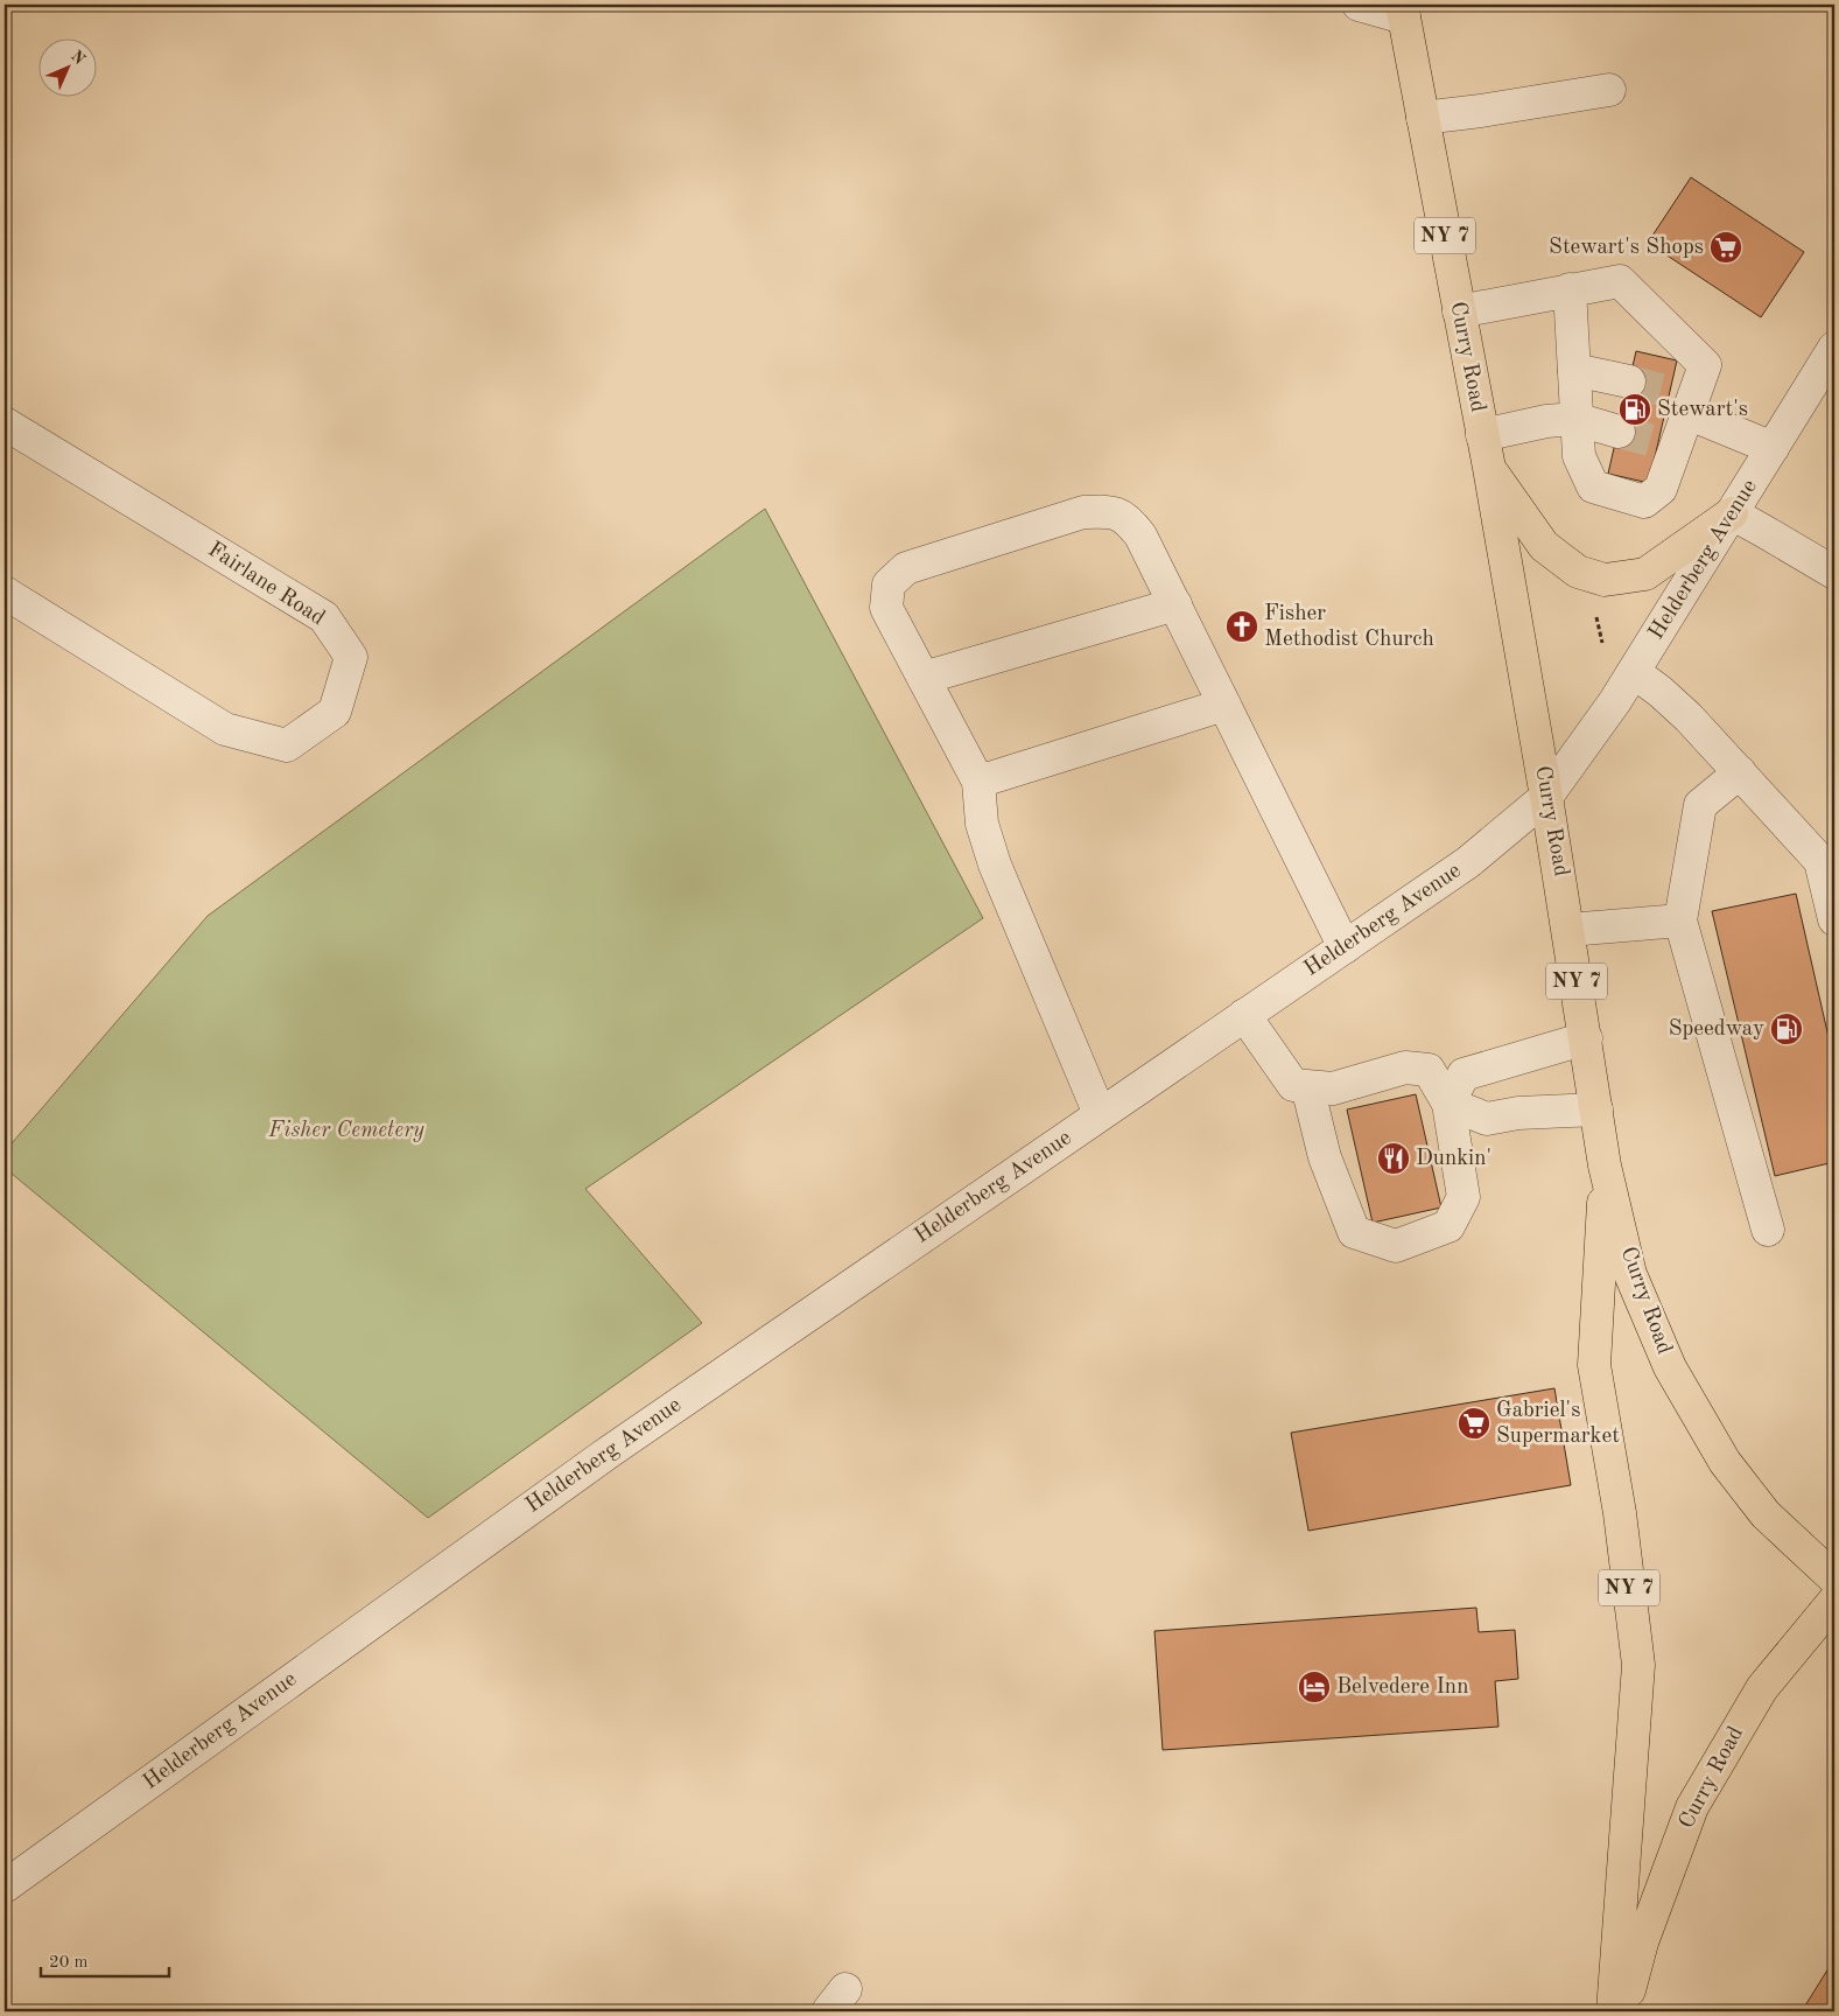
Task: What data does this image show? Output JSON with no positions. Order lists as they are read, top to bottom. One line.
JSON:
{"streets":{"main road":["NY 7","Curry Road"],"street":["Helderberg Avenue","Fairlane Road"]},"crossings":[["NY 7","Curry Road"],["Curry Road","Helderberg Avenue"]],"parks":["Fisher Cemetery"],"places":{"supermarket":["Stewart's Shops","Gabriel's Supermarket"],"fuel station":["Stewart's","Speedway"],"church":["Fisher Methodist Church"],"restaurant":["Dunkin'"],"hotel":["Belvedere Inn"]},"scale_bar":"20 m","north":"top right"}
